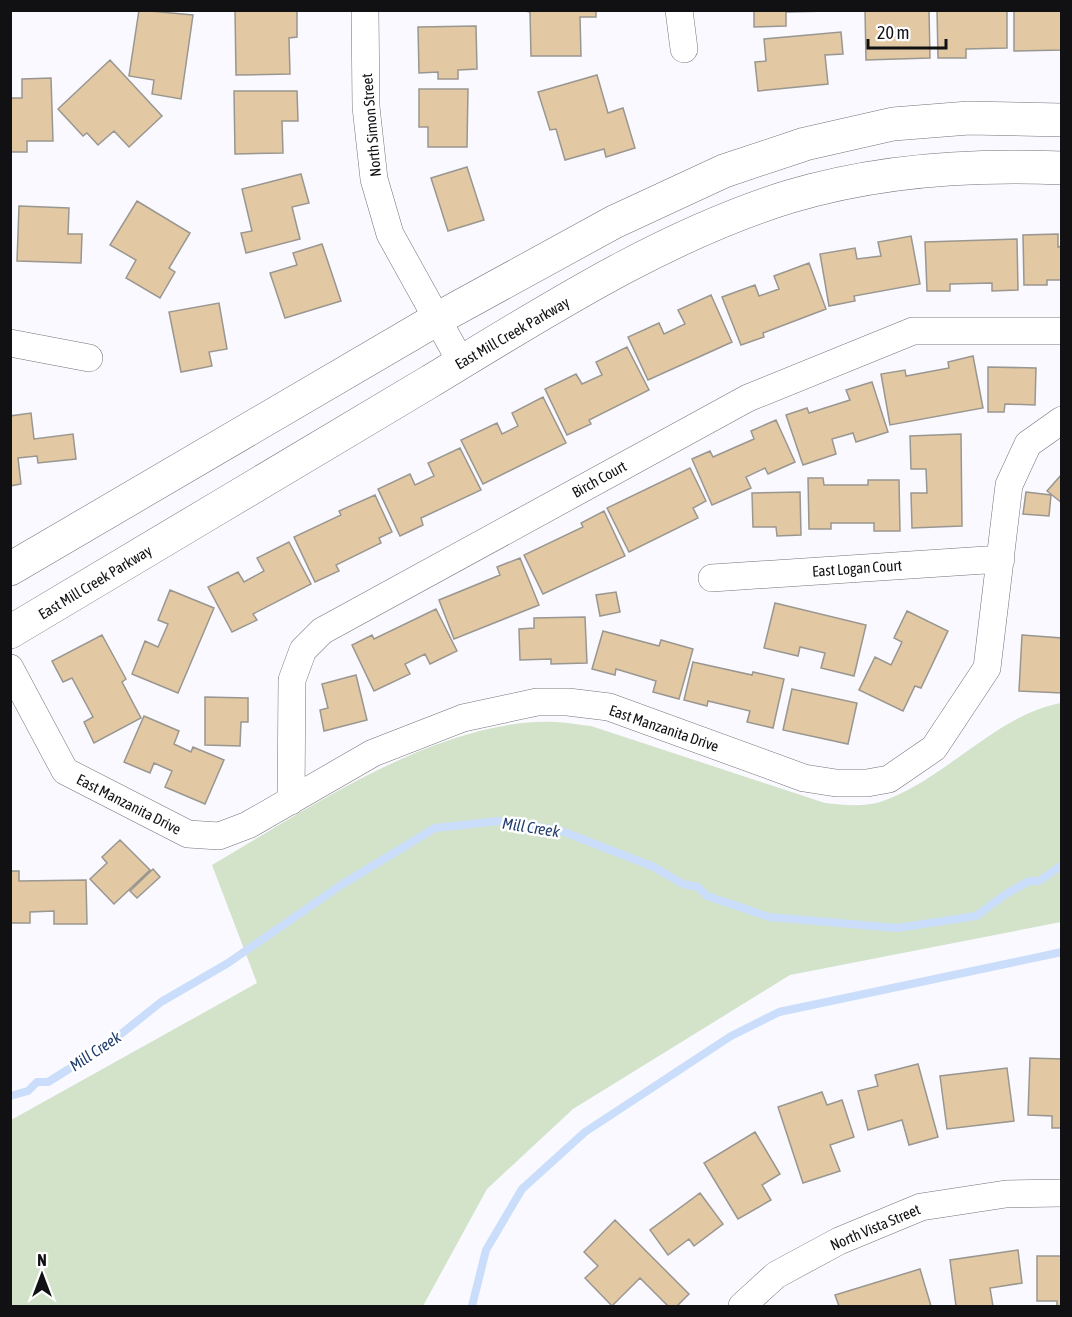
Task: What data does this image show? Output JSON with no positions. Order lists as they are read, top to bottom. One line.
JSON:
{"streets":{"street":["North Simon Street","East Mill Creek Parkway","Birch Court","East Logan Court","East Manzanita Drive","North Vista Street"]},"crossings":[["North Simon Street","East Mill Creek Parkway"],["Birch Court","East Manzanita Drive"],["East Logan Court","East Manzanita Drive"]],"water":["Mill Creek"],"scale_bar":"20 m","north":"top"}
